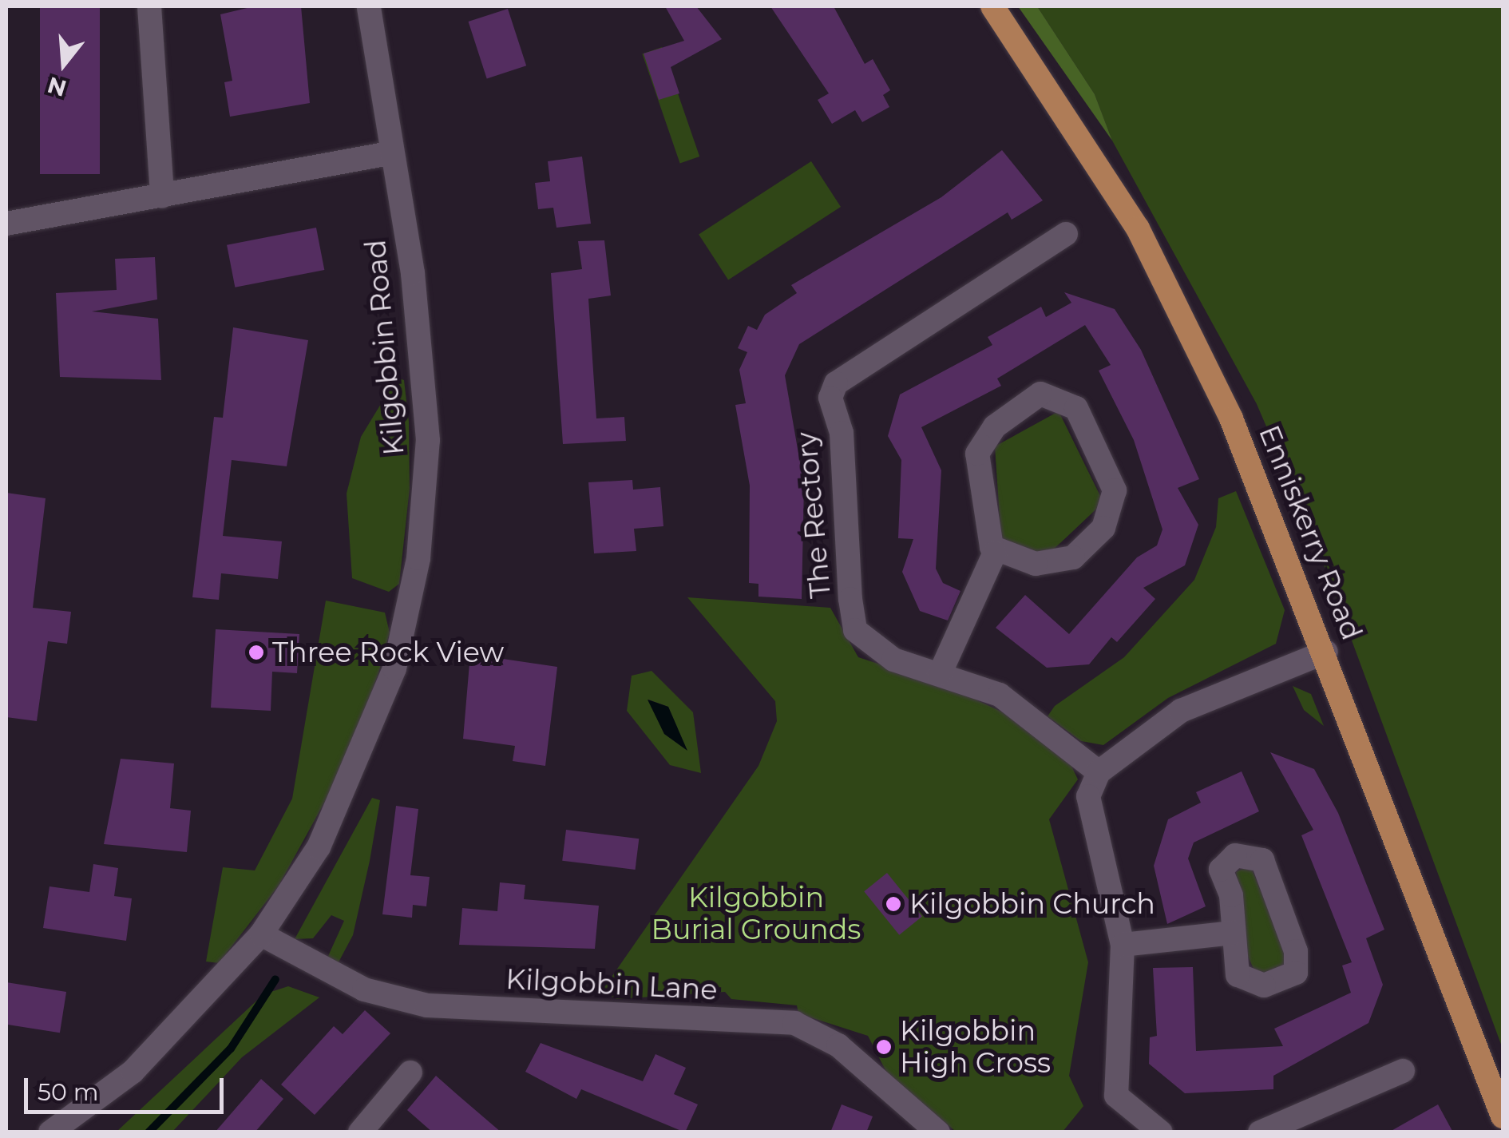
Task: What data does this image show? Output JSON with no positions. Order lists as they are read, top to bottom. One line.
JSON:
{"streets":{"main road":["Enniskerry Road"],"street":["Kilgobbin Road","The Rectory","Kilgobbin Lane"]},"crossings":[["Kilgobbin Road","Kilgobbin Lane"]],"parks":["Kilgobbin Burial Grounds"],"places":["Three Rock View","Kilgobbin Church","Kilgobbin High Cross"],"scale_bar":"50 m","north":"bottom"}
